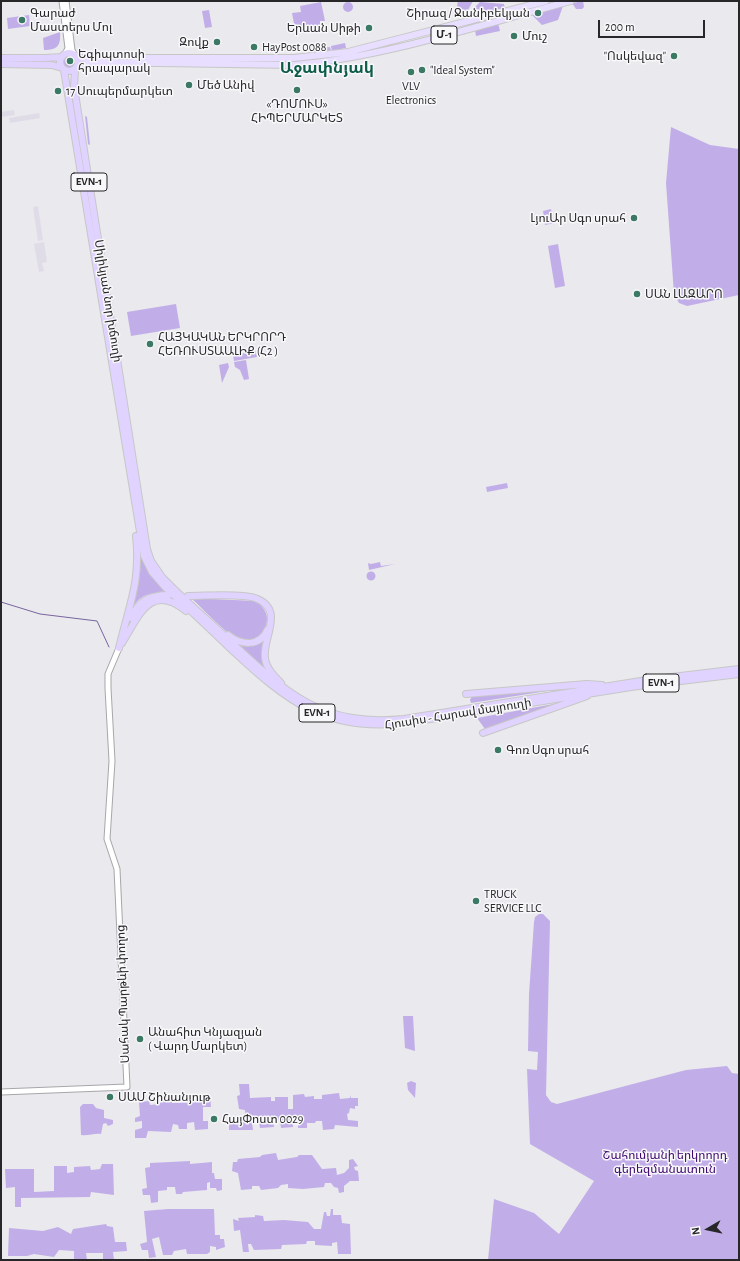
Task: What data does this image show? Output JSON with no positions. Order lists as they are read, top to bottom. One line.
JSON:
{"streets":{"highway":["EVN-1","Սիլիկյան նոր խճուղի","Հյուսիս - Հարավ մայրուղի"],"main road":["Մ-1","Սահակ Պարթևի փողոց"]},"crossings":[["Մ-1","Սիլիկյան նոր խճուղի"],["Սիլիկյան նոր խճուղի","Հյուսիս - Հարավ մայրուղի"]],"districts":["Աջափնյակ"],"parks":["Շահումյանի երկրորդ գերեզմանատուն"],"places":["Շիրազ / Ջանիբեկյան","Գարաժ Մաստերս Մոլ","Երևան Սիթի","Մուշ","Զովք","HayPost 0088","\"Ոսկեվազ\"","Եգիպտոսի հրապարակ","\"Ideal System\"","VLV Electronics","Մեծ Անիվ","«ԴՈՄՈՒՍ» ՀԻՊԵՐՄԱՐԿԵՏ","17 Սուպերմարկետ","ԼյուԱր Սգո սրահ","ՍԱՆ ԼԱԶԱՐՈ","ՀԱՅԿԱԿԱՆ ԵՐԿՐՈՐԴ ՀԵՌՈՒՍՏԱԱԼԻՔ (Հ2 )","Գոռ Սգո սրահ","TRUCK SERVICE LLC","Անահիտ Կնյազյան ( Վարդ Մարկետ)","ՍԱՄ Շինանյութ","ՀայՓոստ 0029"],"scale_bar":"200 m","north":"left"}
